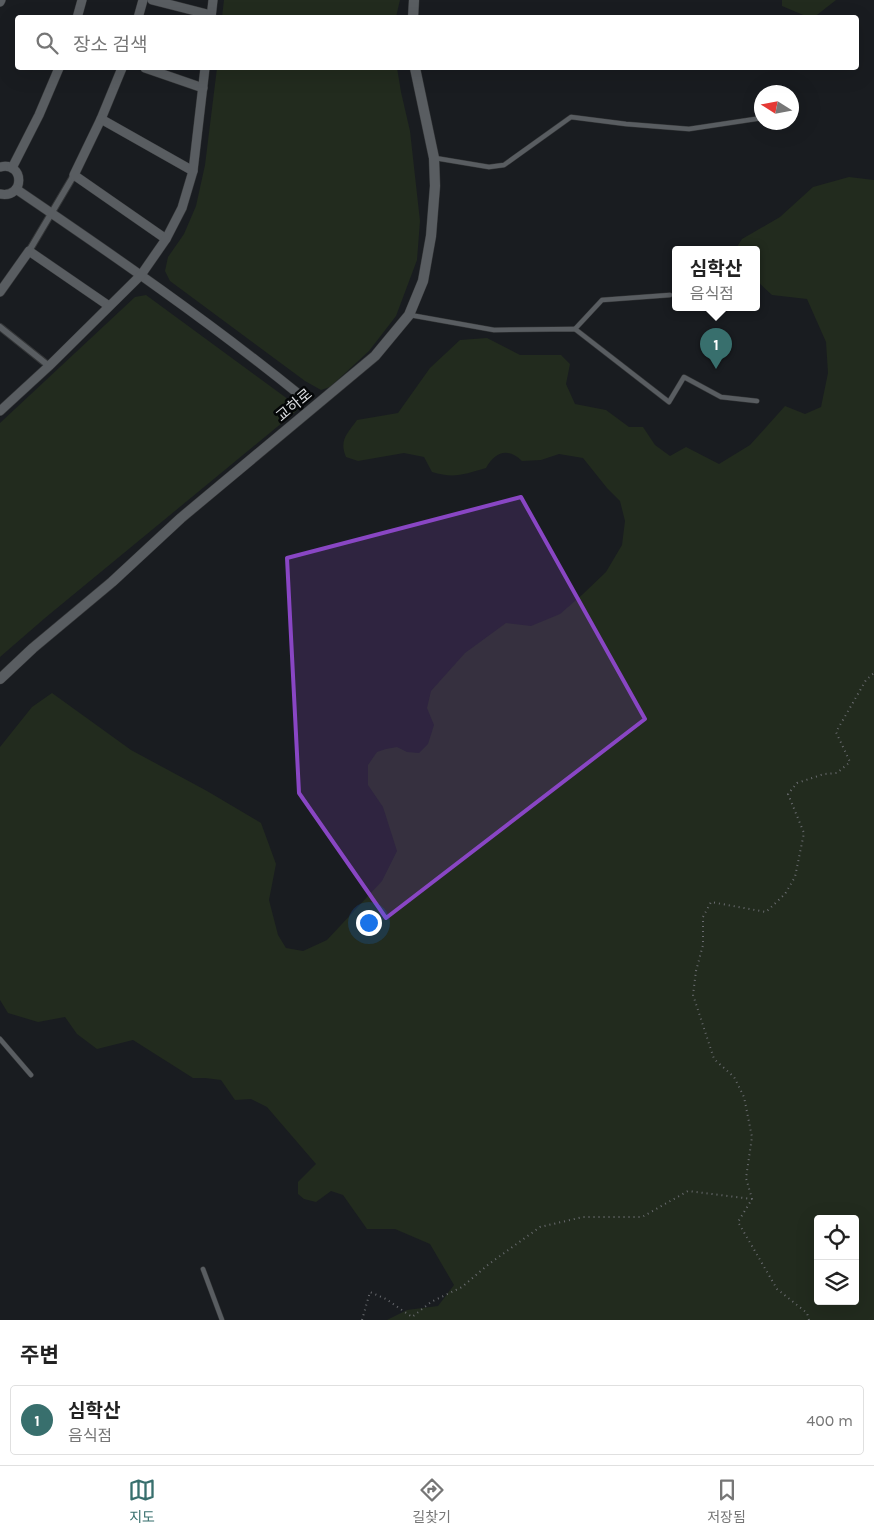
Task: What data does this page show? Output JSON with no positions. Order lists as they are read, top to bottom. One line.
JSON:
{"streets":{"street":["교하로"]},"north":"left","page":{"search":"장소 검색","popup":["심학산","음식점"],"pins":"1","heading":"주변","list":[{"mark":"1","name":"심학산","note":"음식점","value":"400 m"}],"nav":["지도","길찾기","저장됨"]}}
